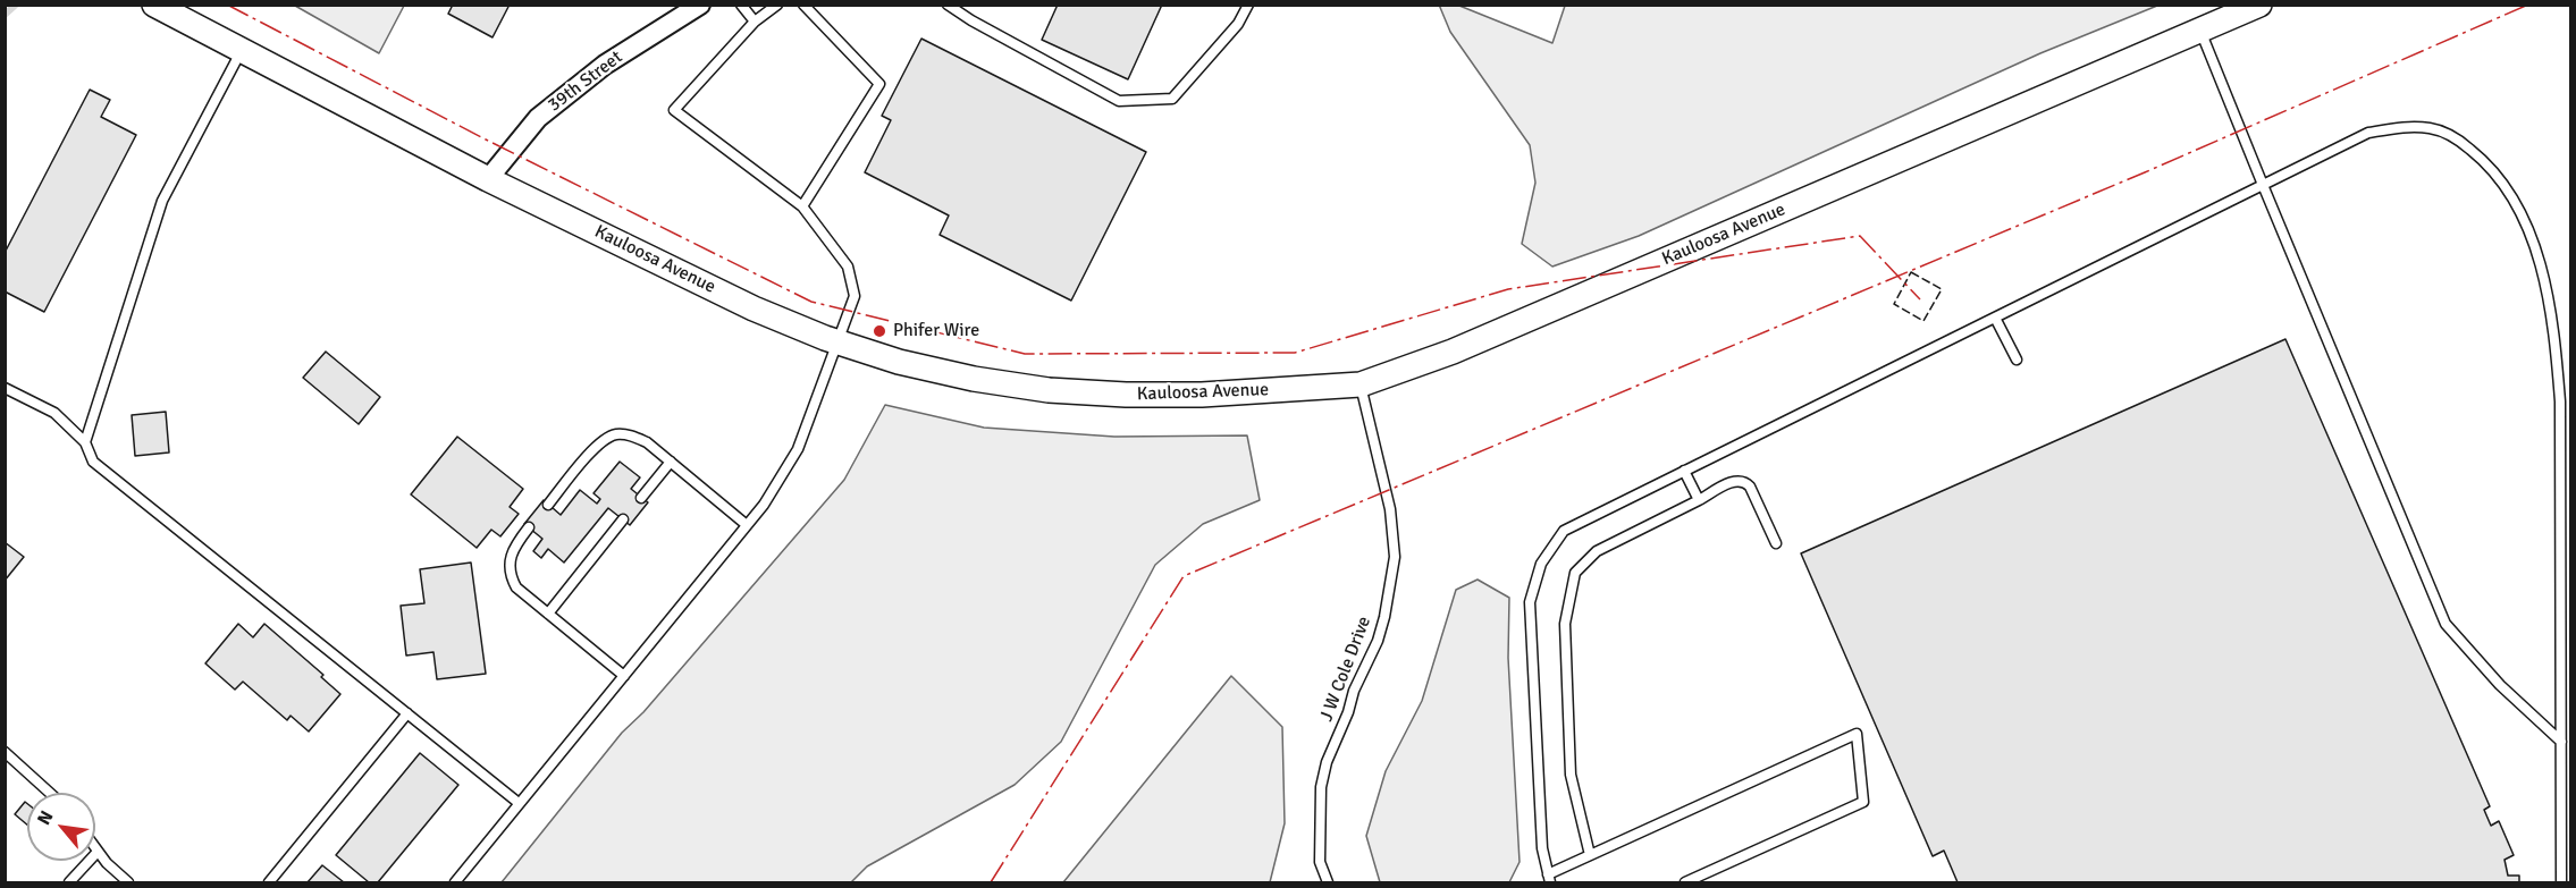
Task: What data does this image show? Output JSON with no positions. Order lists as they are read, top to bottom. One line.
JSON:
{"streets":{"street":["39th Street","Kauloosa Avenue"],"lane":["J W Cole Drive"]},"crossings":[["39th Street","Kauloosa Avenue"],["Kauloosa Avenue","J W Cole Drive"]],"places":["Phifer Wire"],"north":"top left"}
